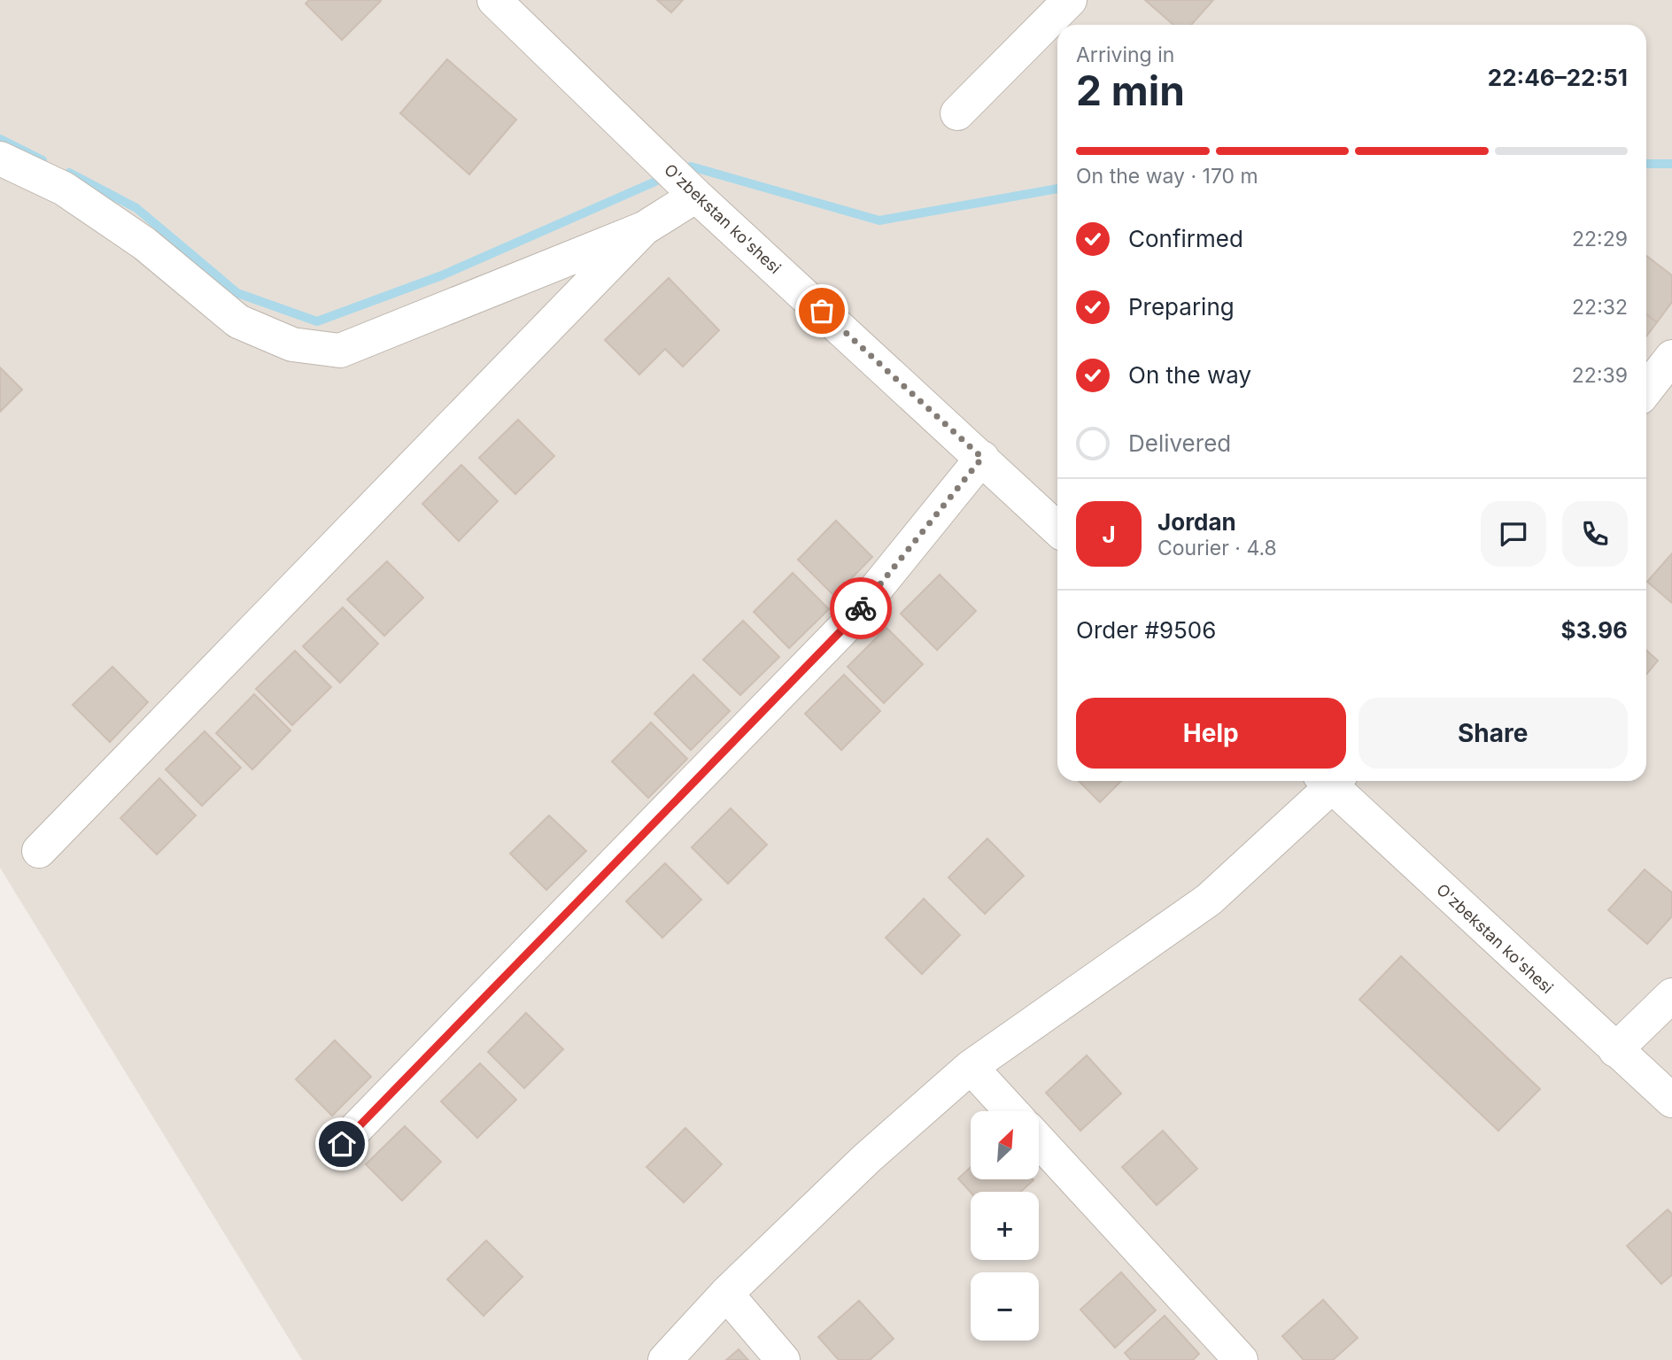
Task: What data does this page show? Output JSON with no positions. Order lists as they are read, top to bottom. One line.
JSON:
{"streets":{"street":["O'zbekstan ko'shesi"]},"north":"top right","page":{"heading":["2 min","Arriving in","22:46–22:51"],"panel":["Jordan","Courier · 4.8","Order #9506","$3.96"],"bar":"On the way · 170 m","list":[["Confirmed","22:29"],["Preparing","22:32"],["On the way","22:39"],"Delivered"],"round":"J","buttons":["Help","Share"],"map_buttons":["+","−"]}}
